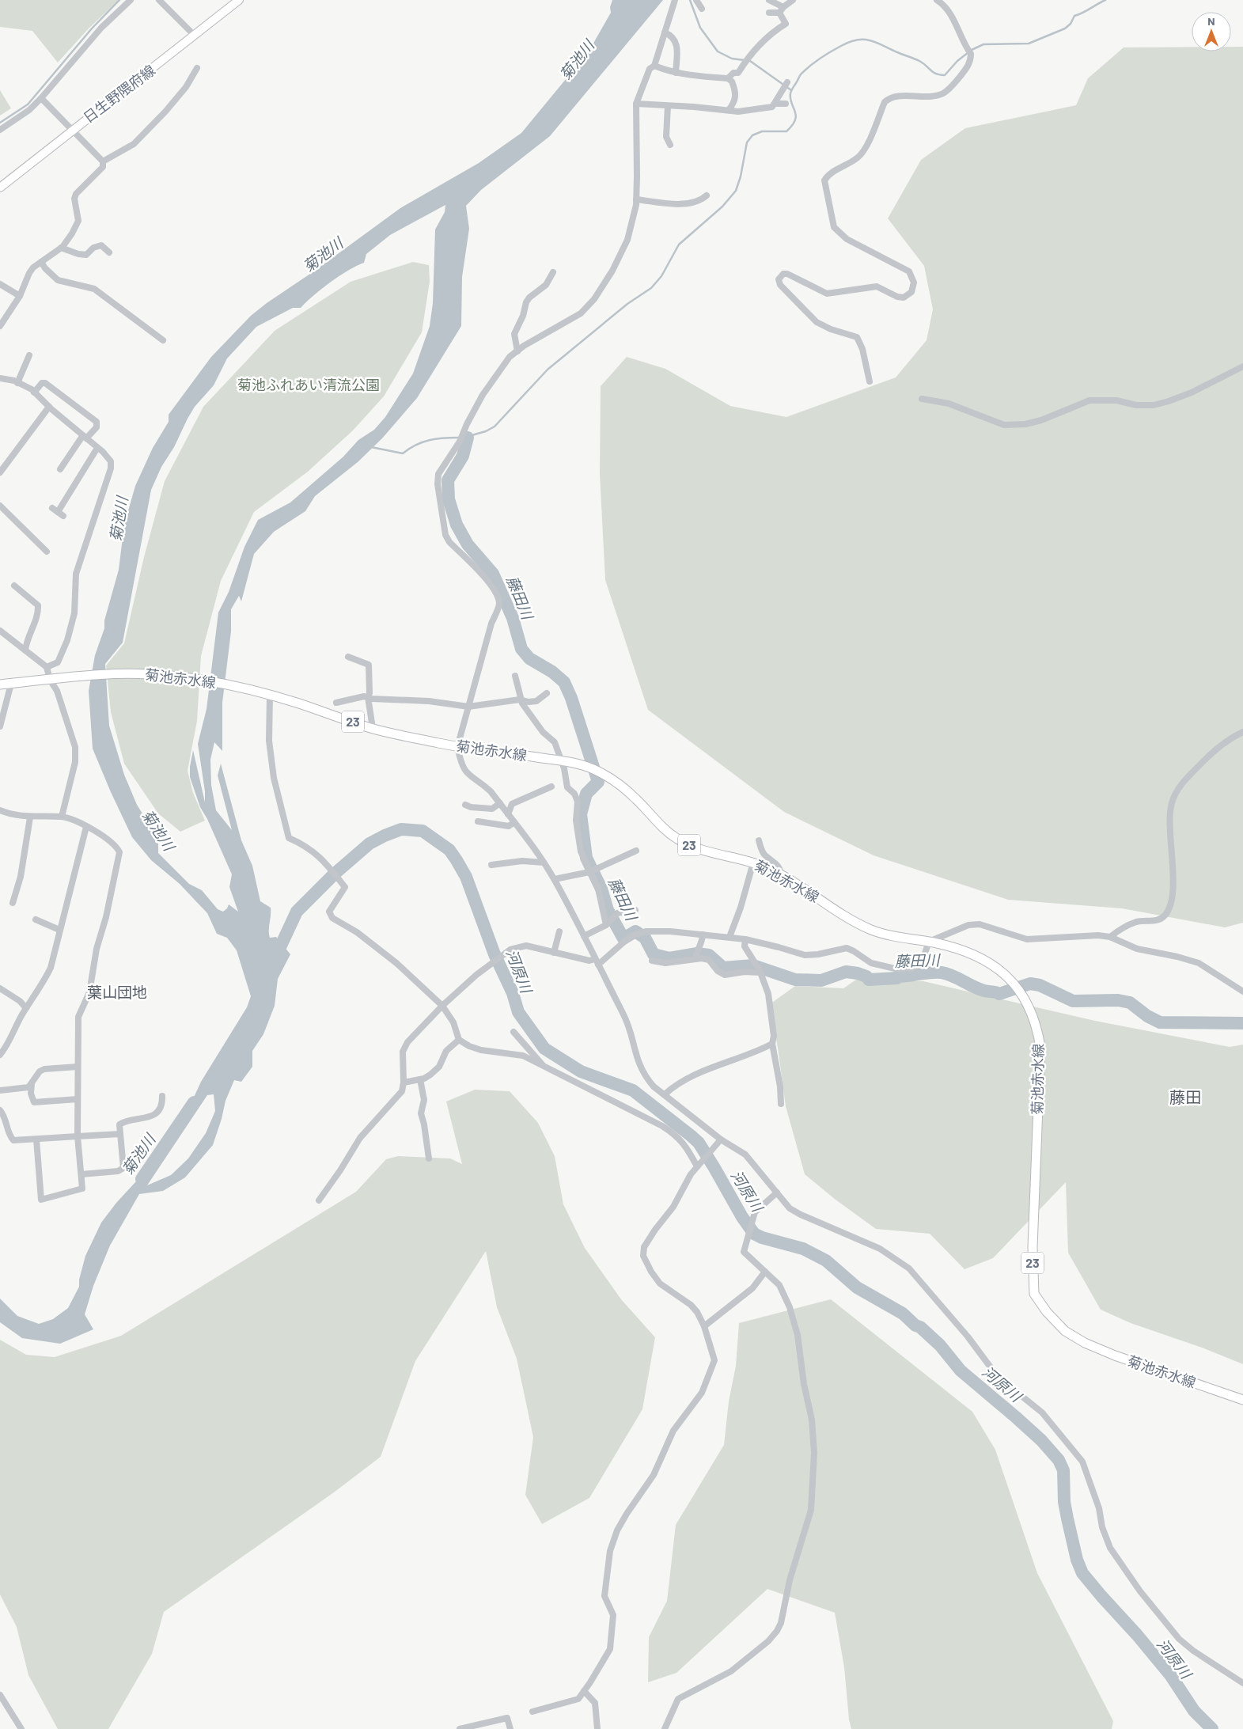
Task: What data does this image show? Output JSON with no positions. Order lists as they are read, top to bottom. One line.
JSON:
{"streets":{"main road":["日生野隈府線","菊池赤水線","23"]},"districts":["葉山団地","藤田"],"water":["菊池川","藤田川","河原川"],"parks":["菊池ふれあい清流公園"],"north":"top"}
